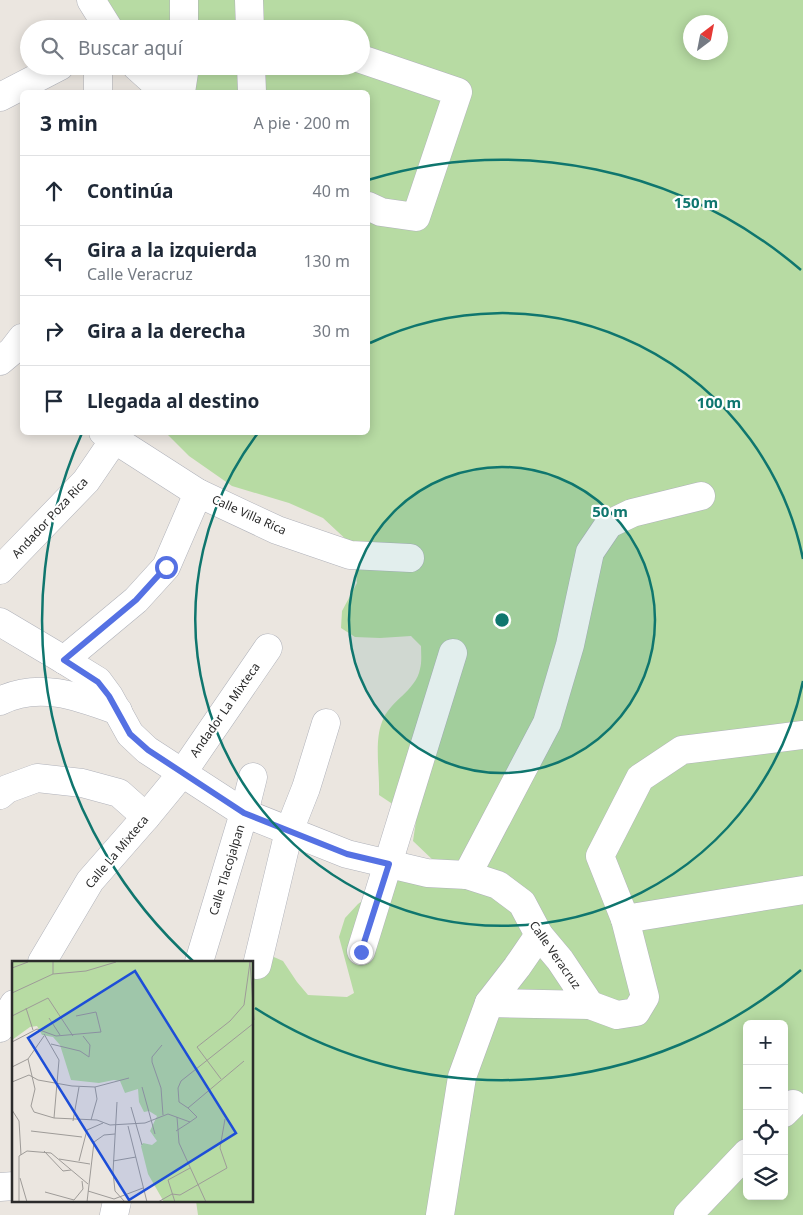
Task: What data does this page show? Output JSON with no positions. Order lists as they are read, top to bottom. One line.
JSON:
{"streets":{"street":["Calle Villa Rica","Andador Poza Rica","Andador La Mixteca","Calle La Mixteca","Calle Tlacojalpan","Calle Veracruz"]},"crossings":[["Calle Villa Rica","Andador Poza Rica"],["Andador La Mixteca","Calle La Mixteca"],["Andador La Mixteca","Calle Veracruz"],["Calle La Mixteca","Calle Veracruz"],["Calle Tlacojalpan","Calle Veracruz"]],"north":"top right","page":{"search":"Buscar aquí","heading":["3 min","A pie · 200 m"],"list":[["Continúa","40 m"],["Gira a la izquierda","Calle Veracruz","130 m"],["Gira a la derecha","30 m"],"Llegada al destino"],"map_buttons":["+","−"]},"rings":["150 m","100 m","50 m"]}
